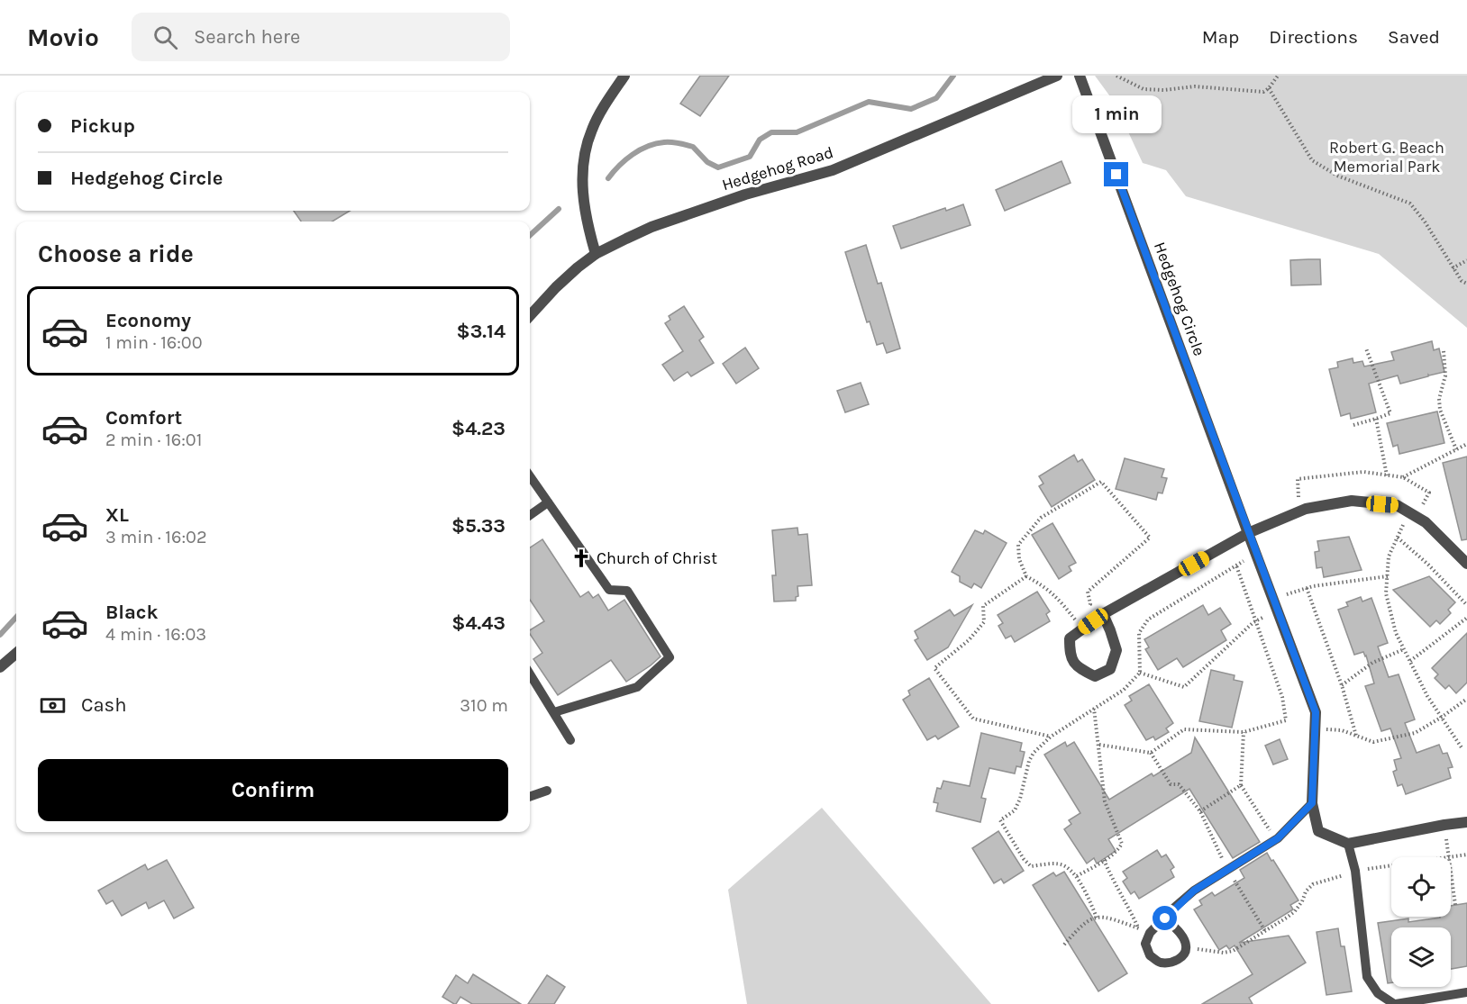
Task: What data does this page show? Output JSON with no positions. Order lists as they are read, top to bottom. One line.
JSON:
{"streets":{"street":["Hedgehog Road","Hedgehog Circle"]},"parks":["Robert G. Beach Memorial Park"],"places":{"church":["Church of Christ"]},"page":{"header":"Movio","search":"Search here","nav":["Map","Directions","Saved"],"banner":["Pickup","Hedgehog Circle"],"bubble":"1 min","heading":"Choose a ride","list":[{"name":"Economy","note":"1 min · 16:00","value":"$3.14"},{"name":"Comfort","note":"2 min · 16:01","value":"$4.23"},{"name":"XL","note":"3 min · 16:02","value":"$5.33"},{"name":"Black","note":"4 min · 16:03","value":"$4.43"}],"pay":["Cash","310 m"],"buttons":"Confirm"}}
